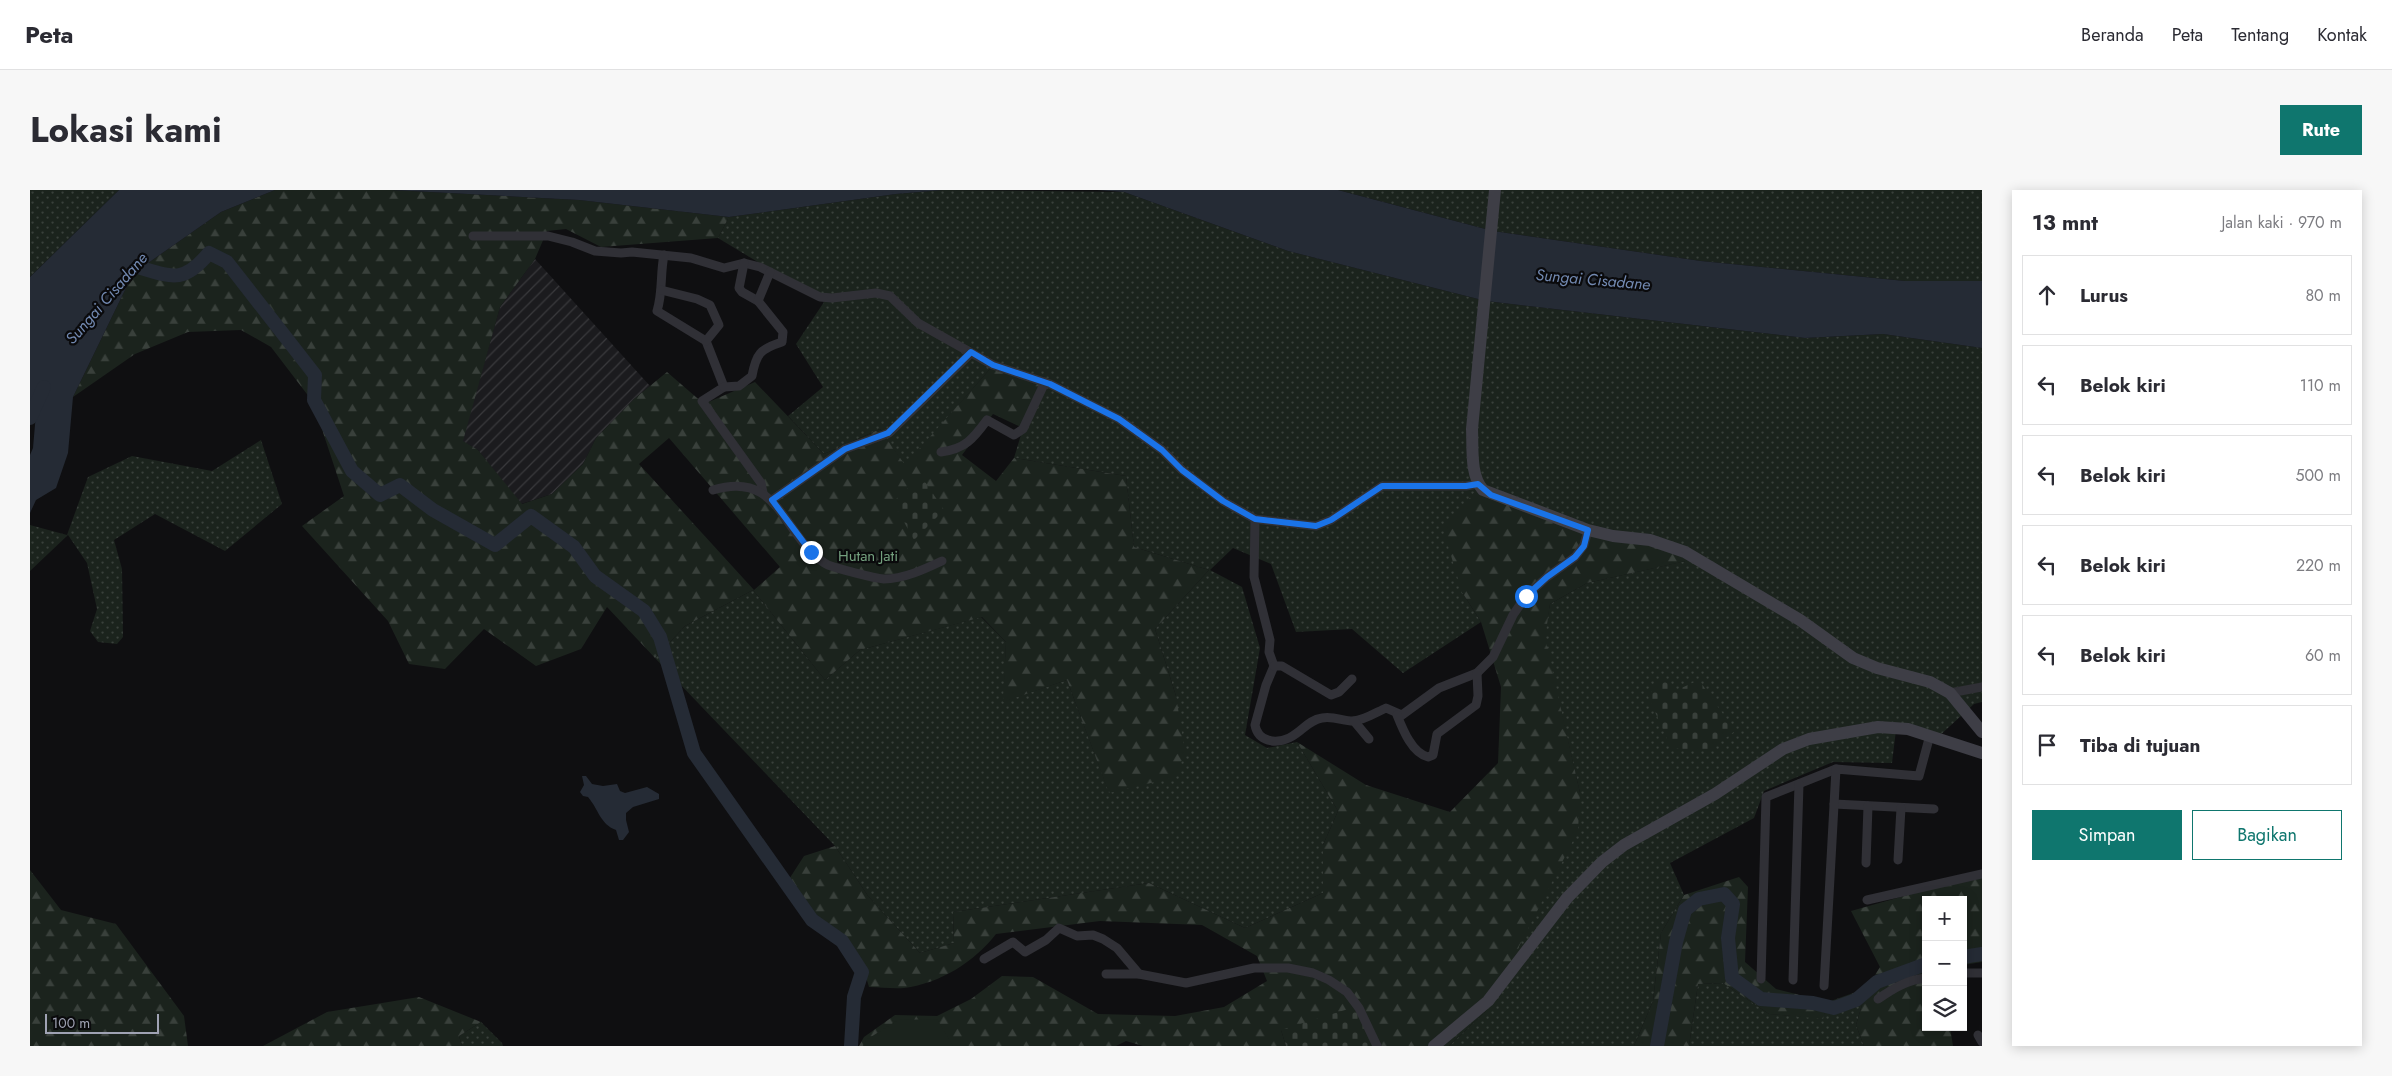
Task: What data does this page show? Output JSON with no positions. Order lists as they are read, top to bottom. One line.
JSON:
{"water":["Sungai Cisadane"],"parks":["Hutan Jati"],"scale_bar":"100 m","page":{"header":"Peta","nav":["Beranda","Peta","Tentang","Kontak"],"title":"Lokasi kami","buttons":["Rute",["Simpan","Bagikan"]],"heading":["13 mnt","Jalan kaki · 970 m"],"list":[["Lurus","80 m"],["Belok kiri","110 m"],["Belok kiri","500 m"],["Belok kiri","220 m"],["Belok kiri","60 m"],"Tiba di tujuan"],"map_buttons":["+","−"],"scale":"100 m"}}
